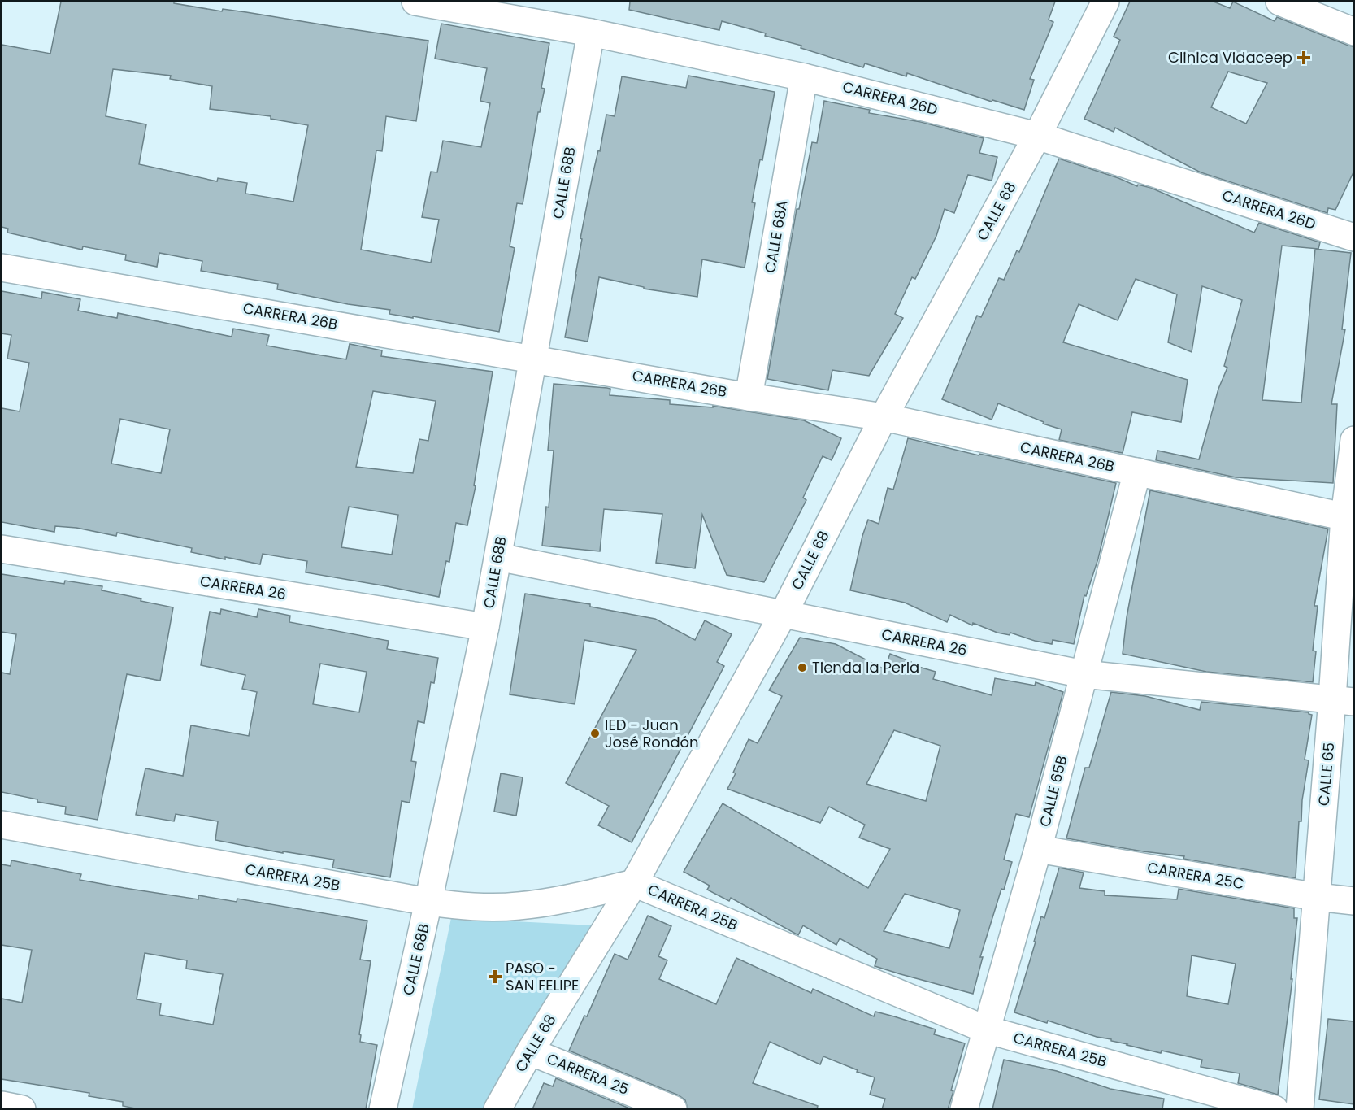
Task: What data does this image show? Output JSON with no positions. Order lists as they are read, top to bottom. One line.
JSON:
{"streets":{"street":["CARRERA 26D","CALLE 68B","CALLE 68","CALLE 68A","CARRERA 26B","CARRERA 26","CALLE 65","CALLE 65B","CARRERA 25C","CARRERA 25B","CARRERA 25"]},"crossings":[["CARRERA 26D","CALLE 68B"],["CARRERA 26D","CALLE 68"],["CARRERA 26D","CALLE 68A"],["CALLE 68B","CARRERA 26B"],["CALLE 68B","CARRERA 26"],["CALLE 68B","CARRERA 25B"],["CALLE 68","CARRERA 26B"],["CALLE 68","CARRERA 26"],["CALLE 68","CARRERA 25B"],["CALLE 68","CARRERA 25"],["CALLE 68A","CARRERA 26B"],["CARRERA 26B","CALLE 65"],["CARRERA 26B","CALLE 65B"],["CARRERA 26","CALLE 65"],["CARRERA 26","CALLE 65B"],["CALLE 65","CARRERA 25C"],["CALLE 65B","CARRERA 25C"],["CALLE 65B","CARRERA 25B"]],"places":{"health":["Clinica Vidaceep","PASO - SAN FELIPE"],"other":["Tienda la Perla","IED - Juan José Rondón"]}}
